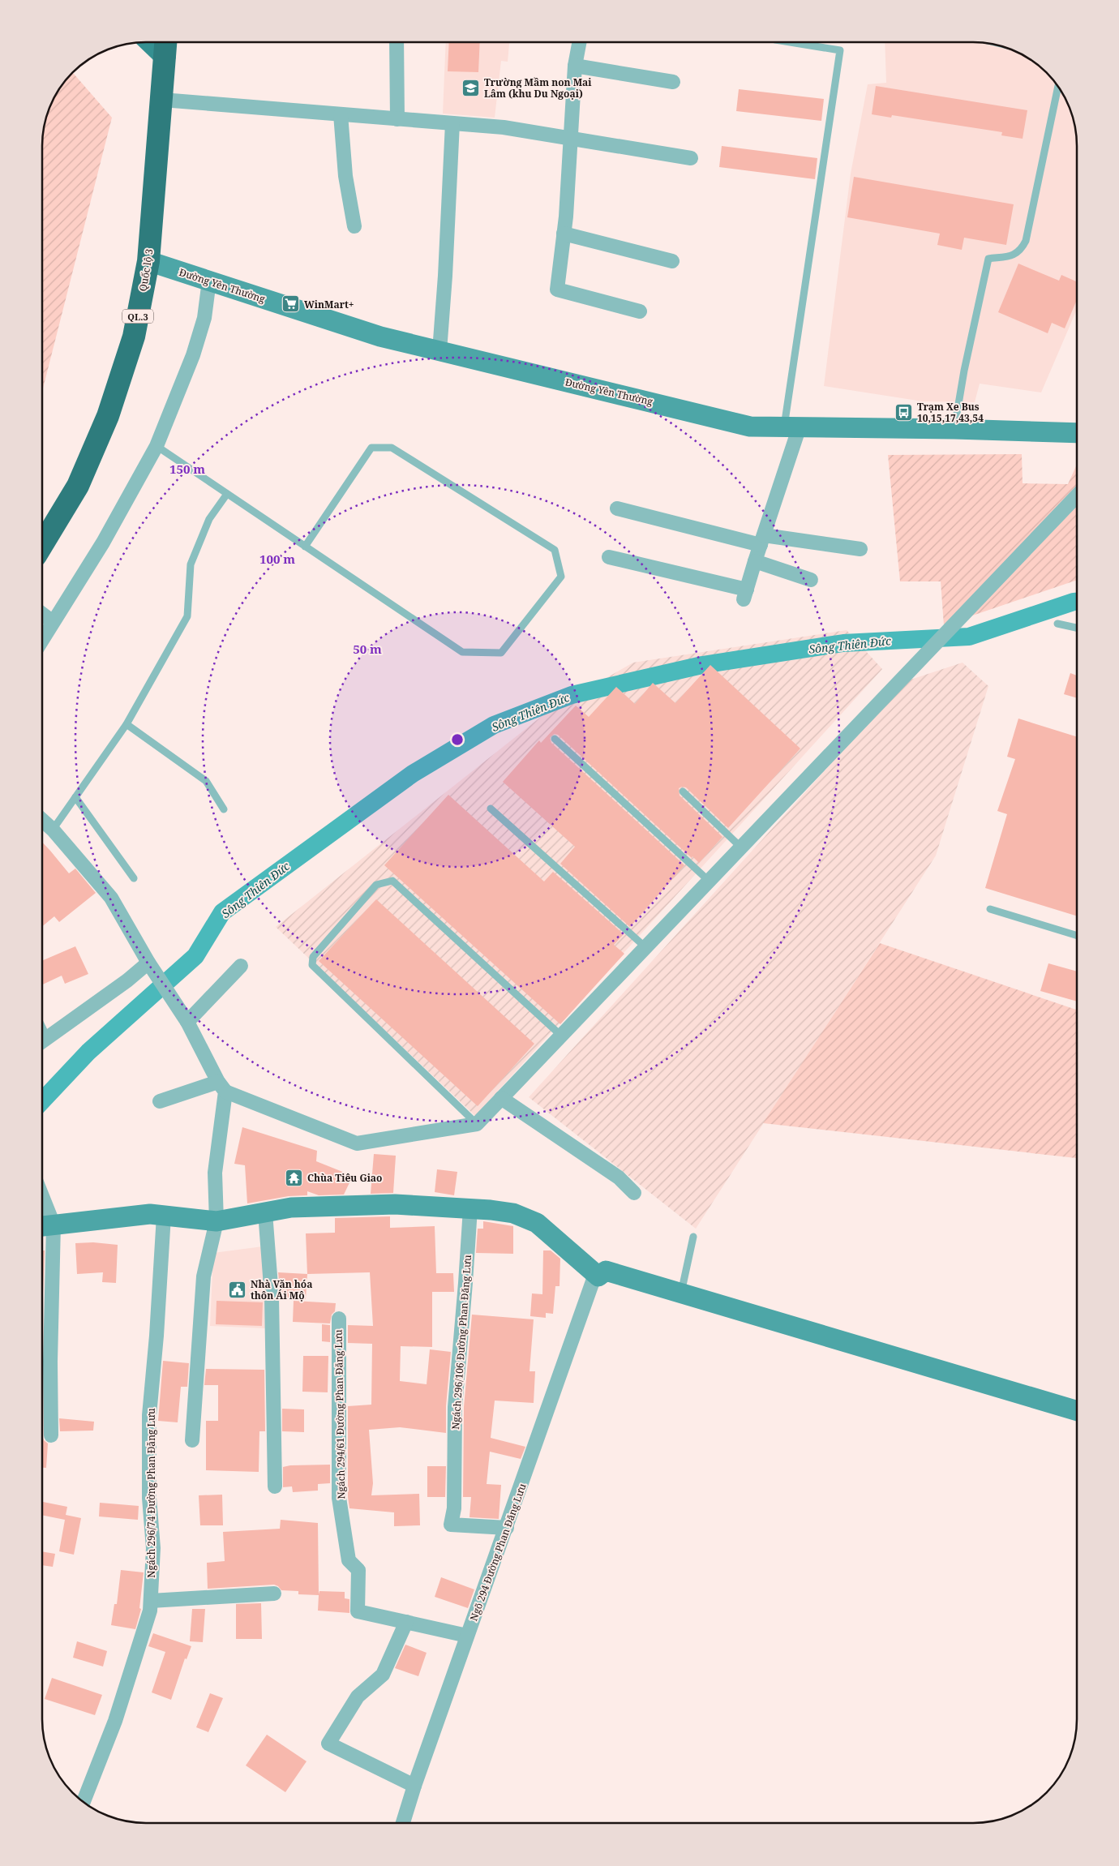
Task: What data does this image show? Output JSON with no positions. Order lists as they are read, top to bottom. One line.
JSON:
{"streets":{"highway":["Quốc lộ 3","QL.3"],"street":["Đường Yên Thường","Ngách 296/106 Đường Phan Đăng Lưu","Ngách 294/61 Đường Phan Đăng Lưu","Ngách 296/74 Đường Phan Đăng Lưu","Ngõ 294 Đường Phan Đăng Lưu"]},"crossings":[["Quốc lộ 3","Đường Yên Thường"],["Ngách 296/106 Đường Phan Đăng Lưu","Ngõ 294 Đường Phan Đăng Lưu"],["Ngách 294/61 Đường Phan Đăng Lưu","Ngõ 294 Đường Phan Đăng Lưu"]],"water":["Sông Thiên Đức"],"places":{"school or university":["Trường Mầm non Mai Lâm (khu Du Ngoại)"],"supermarket":["WinMart+"],"bus stop":["Trạm Xe Bus 10,15,17,43,54"],"temple":["Chùa Tiêu Giao"],"public building":["Nhà Văn hóa thôn Ái Mộ"]},"rings":["150 m","100 m","50 m"]}
